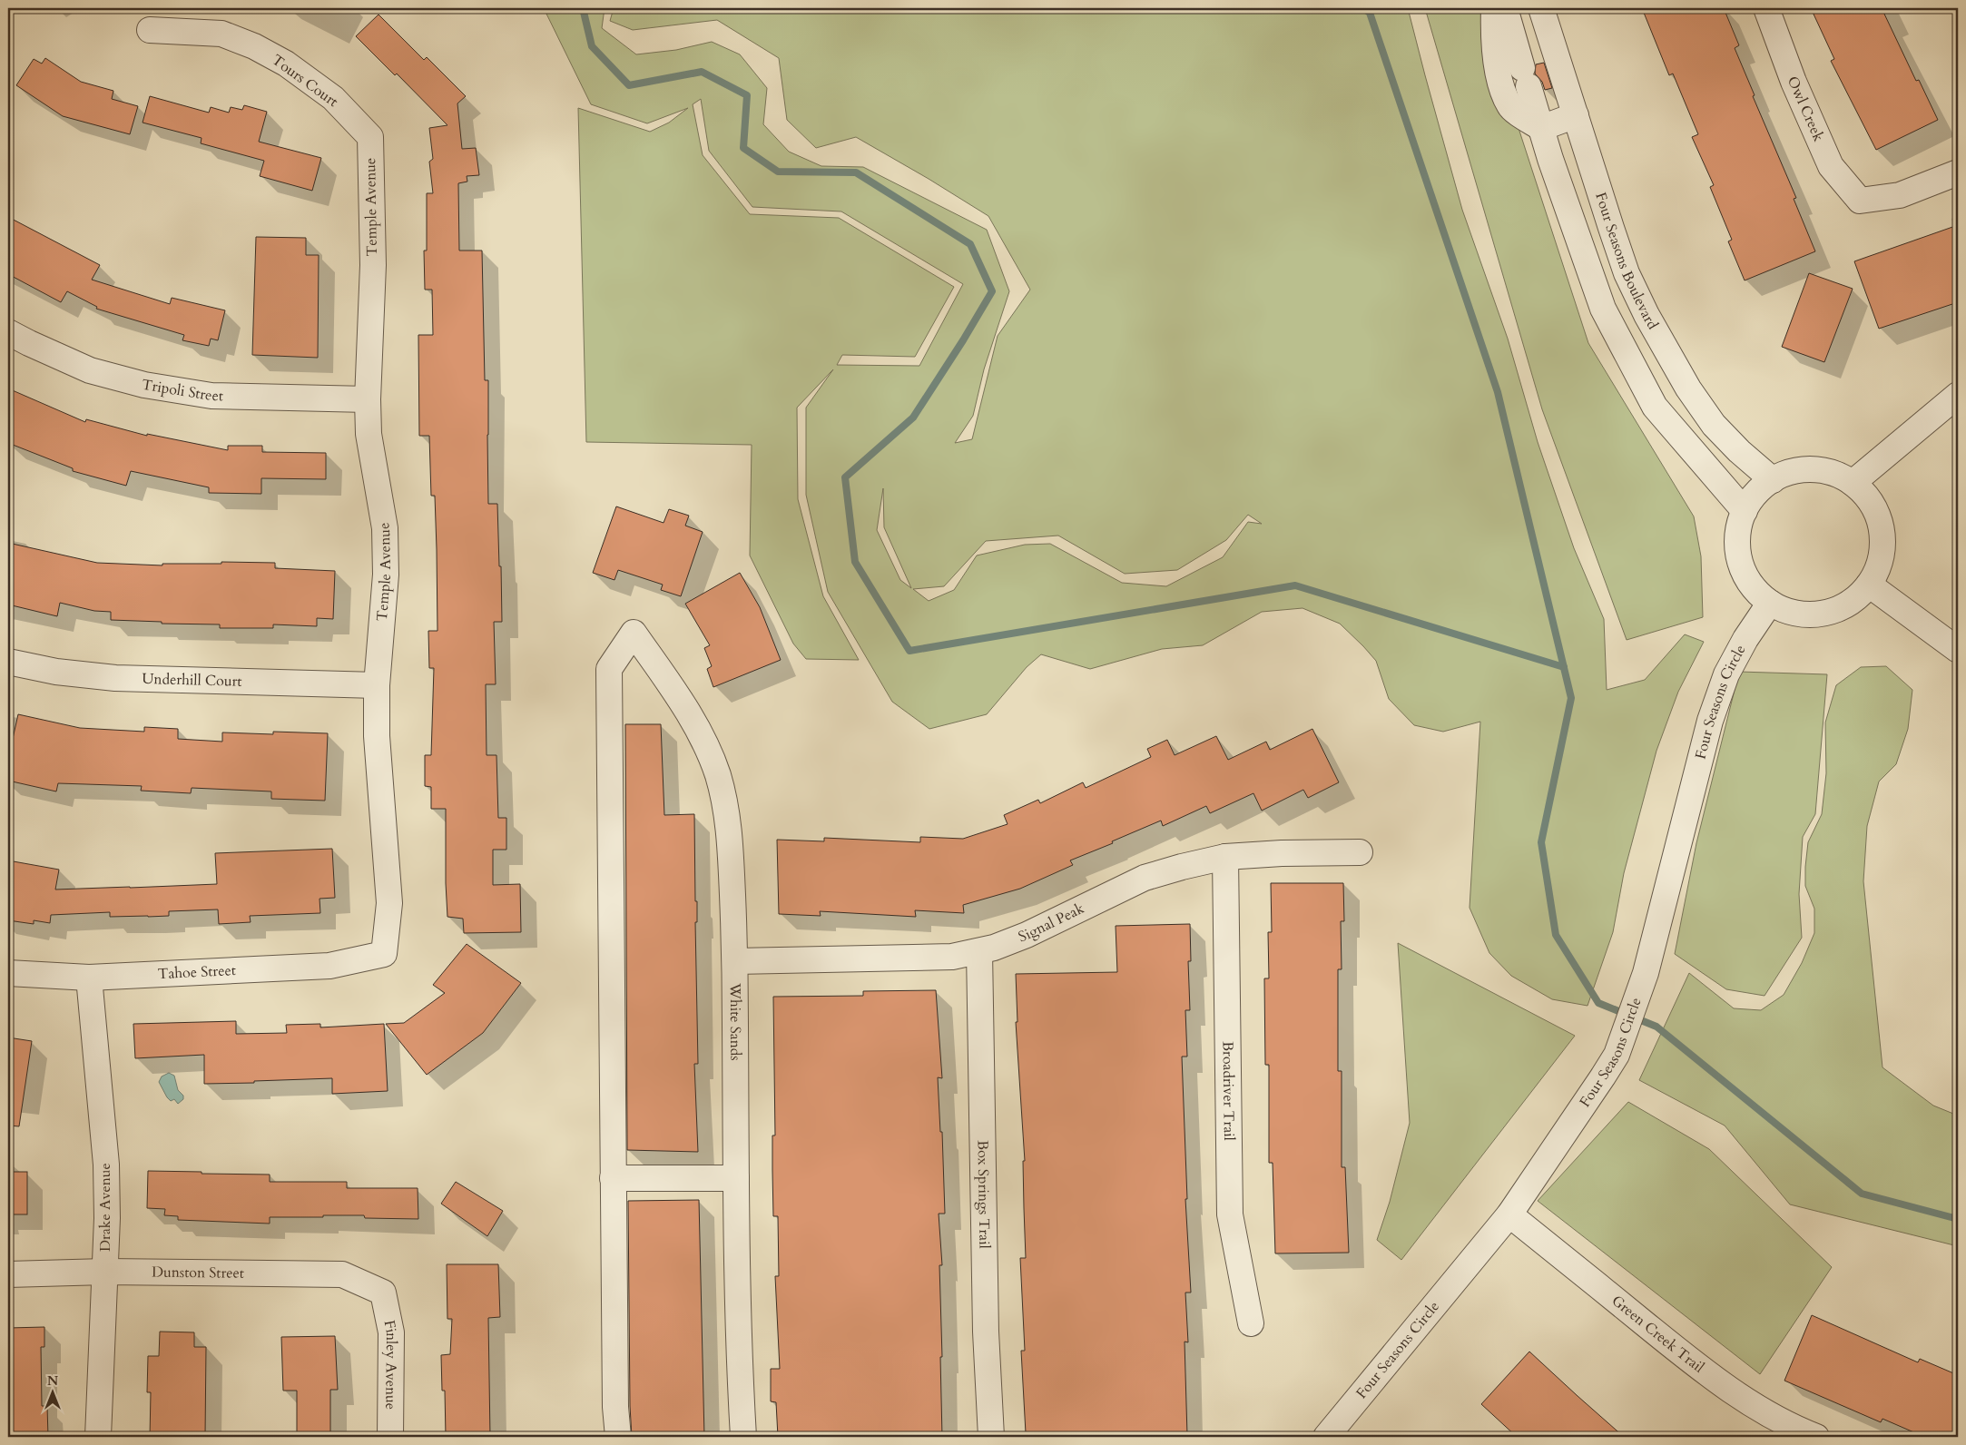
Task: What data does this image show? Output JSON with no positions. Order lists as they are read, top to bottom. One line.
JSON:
{"streets":{"street":["Tours Court","Owl Creek","Temple Avenue","Four Seasons Boulevard","Tripoli Street","Underhill Court","Four Seasons Circle","Signal Peak","Tahoe Street","White Sands","Broadriver Trail","Box Springs Trail","Drake Avenue","Dunston Street","Green Creek Trail","Finley Avenue"]},"crossings":[["Tours Court","Temple Avenue"],["Temple Avenue","Tripoli Street"],["Temple Avenue","Underhill Court"],["Temple Avenue","Tahoe Street"],["Four Seasons Boulevard","Four Seasons Circle"],["Four Seasons Circle","Green Creek Trail"],["Signal Peak","White Sands"],["Signal Peak","Broadriver Trail"],["Signal Peak","Box Springs Trail"],["Tahoe Street","Drake Avenue"],["Drake Avenue","Dunston Street"],["Dunston Street","Finley Avenue"]],"north":"top"}
